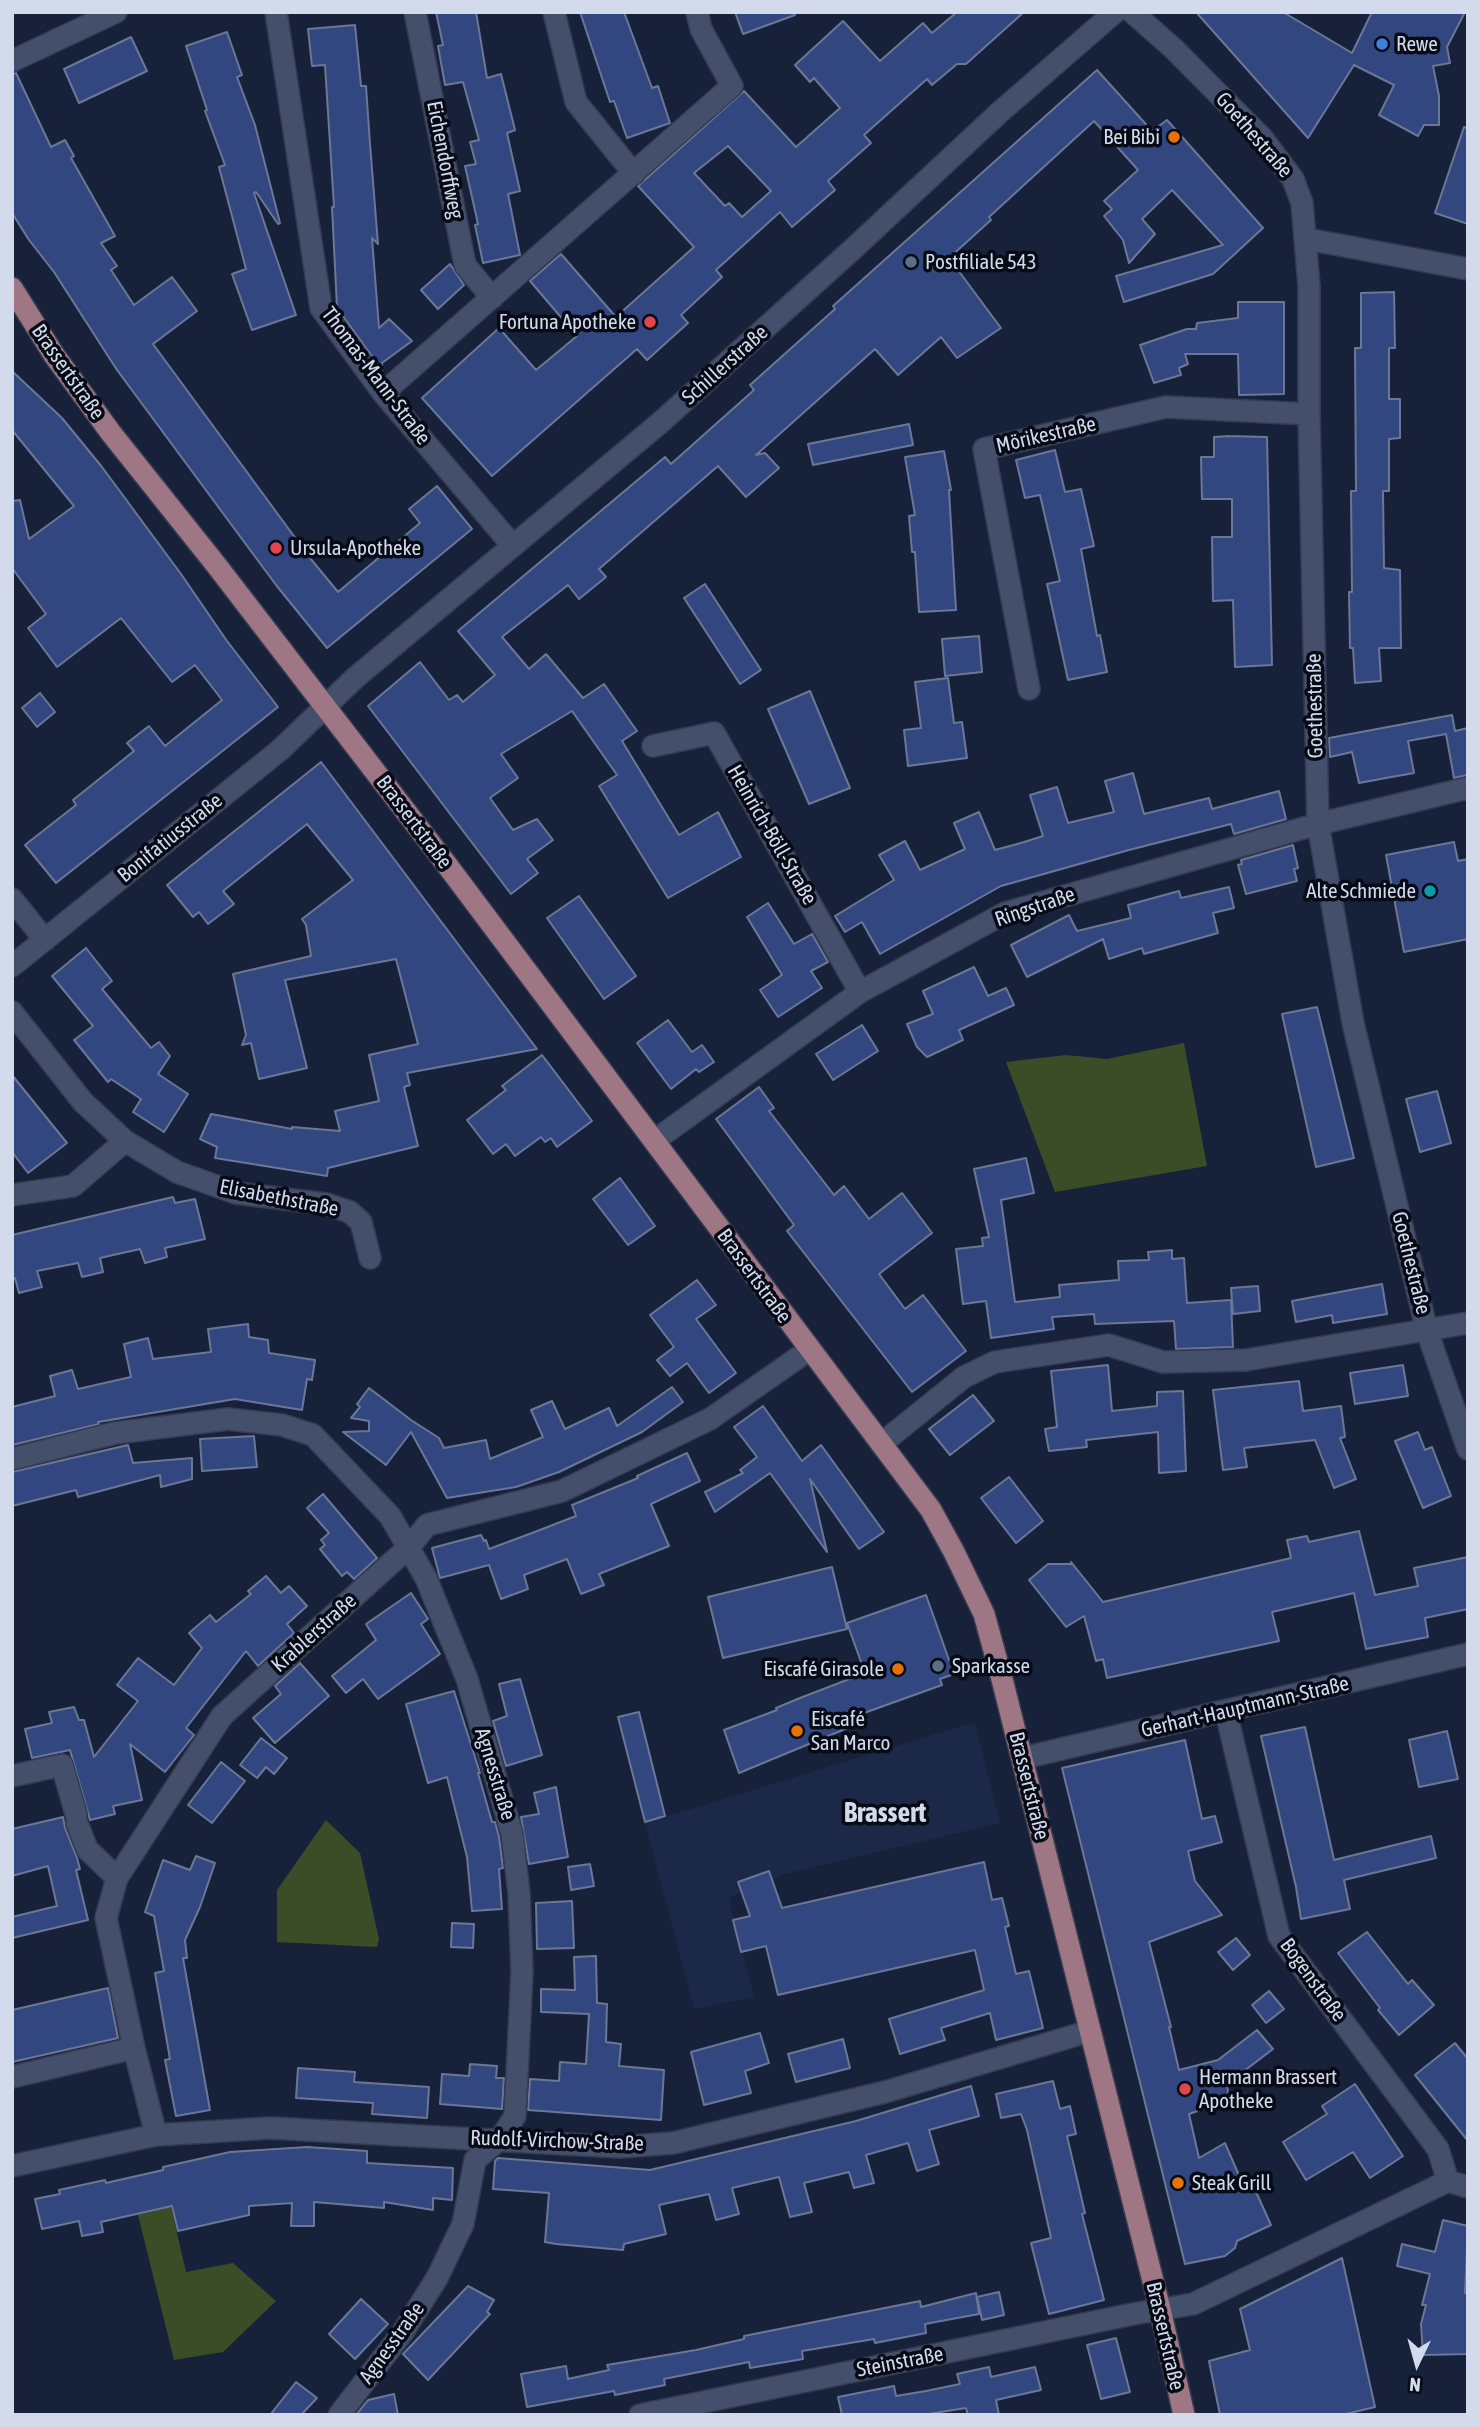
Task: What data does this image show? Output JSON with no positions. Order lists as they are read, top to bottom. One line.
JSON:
{"streets":{"main road":["Brassertstraße"],"street":["Goethestraße","Eichendorffweg","Schillerstraße","Thomas-Mann-Straße","Mörikestraße","Heinrich-Böll-Straße","Bonifatiusstraße","Ringstraße","Elisabethstraße","Krablerstraße","Gerhart-Hauptmann-Straße","Agnesstraße","Bogenstraße","Rudolf-Virchow-Straße","Steinstraße"]},"crossings":[["Goethestraße","Mörikestraße"],["Goethestraße","Ringstraße"],["Schillerstraße","Brassertstraße"],["Schillerstraße","Thomas-Mann-Straße"],["Schillerstraße","Bonifatiusstraße"],["Brassertstraße","Bonifatiusstraße"],["Brassertstraße","Ringstraße"],["Brassertstraße","Krablerstraße"],["Brassertstraße","Gerhart-Hauptmann-Straße"],["Brassertstraße","Bogenstraße"],["Brassertstraße","Rudolf-Virchow-Straße"],["Brassertstraße","Steinstraße"],["Heinrich-Böll-Straße","Ringstraße"],["Krablerstraße","Agnesstraße"],["Krablerstraße","Rudolf-Virchow-Straße"],["Gerhart-Hauptmann-Straße","Bogenstraße"],["Agnesstraße","Rudolf-Virchow-Straße"],["Bogenstraße","Steinstraße"]],"districts":["Brassert"],"places":["Rewe","Bei Bibi","Postfiliale 543","Fortuna Apotheke","Ursula-Apotheke","Alte Schmiede","Sparkasse","Eiscafé Girasole","Eiscafé San Marco","Hermann Brassert Apotheke","Steak Grill"],"north":"bottom"}
